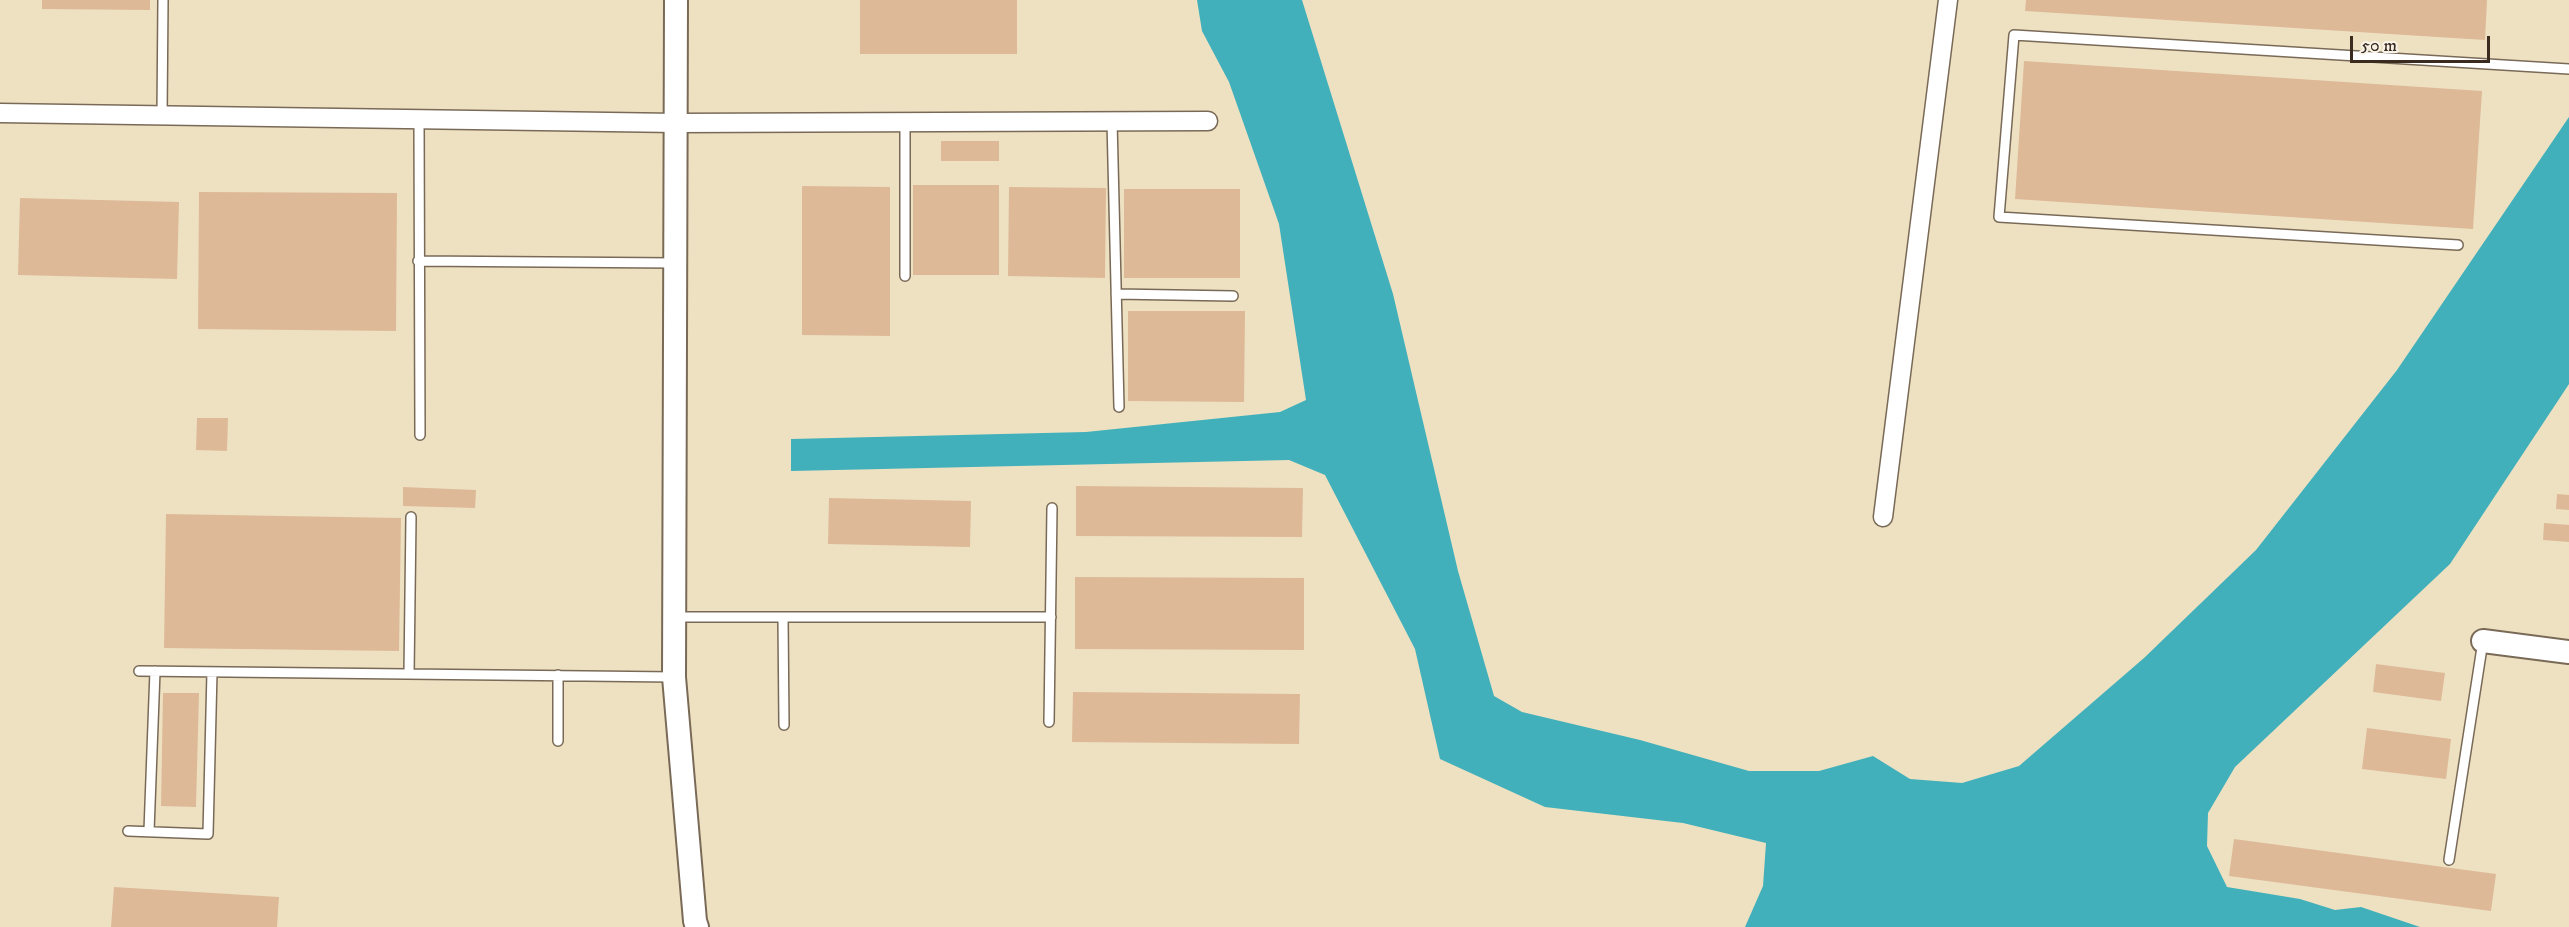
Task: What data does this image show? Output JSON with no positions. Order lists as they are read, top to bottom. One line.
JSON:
{"scale_bar":"50 m"}
